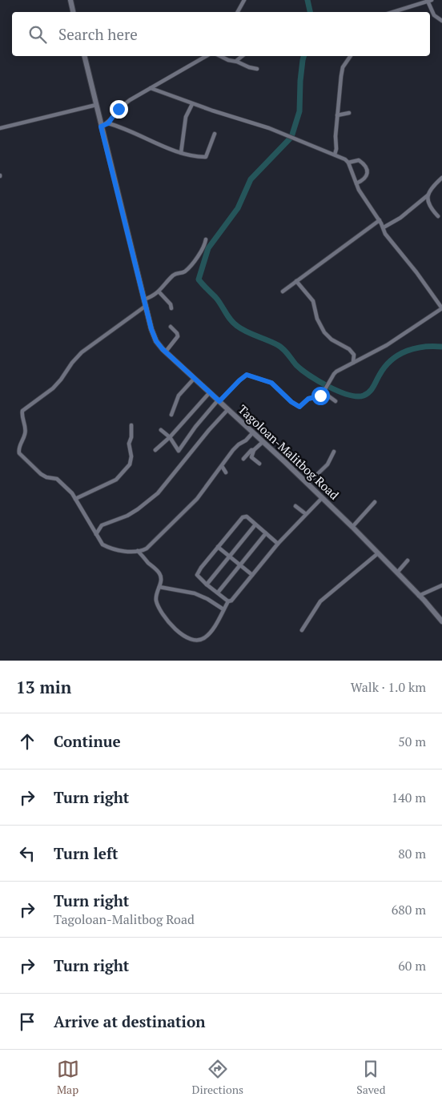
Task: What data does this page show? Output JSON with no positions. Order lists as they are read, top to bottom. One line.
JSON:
{"streets":{"main road":["Tagoloan-Malitbog Road"]},"page":{"search":"Search here","heading":["13 min","Walk · 1.0 km"],"list":[["Continue","50 m"],["Turn right","140 m"],["Turn left","80 m"],["Turn right","Tagoloan-Malitbog Road","680 m"],["Turn right","60 m"],"Arrive at destination"],"nav":["Map","Directions","Saved"]}}
